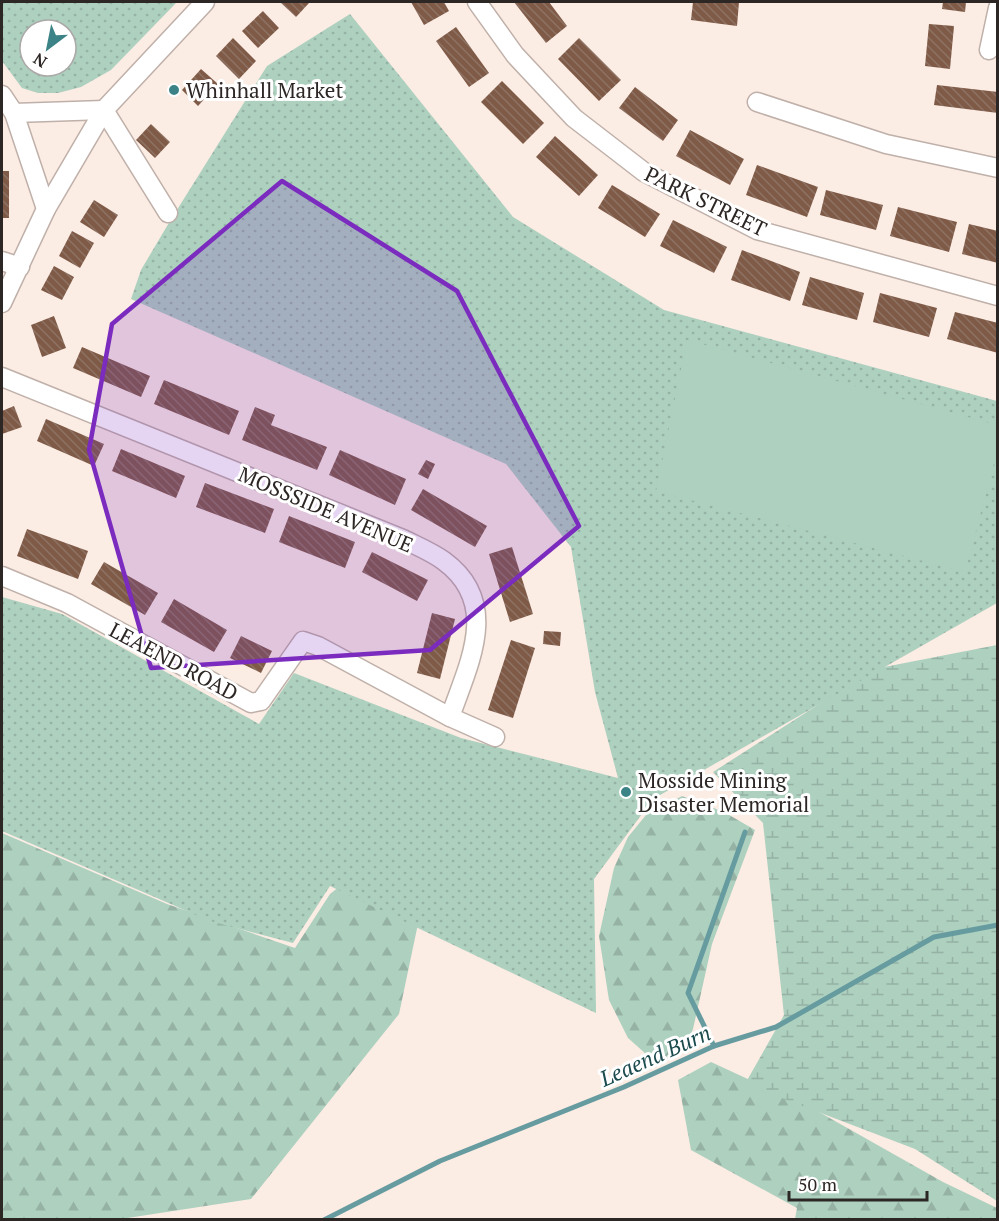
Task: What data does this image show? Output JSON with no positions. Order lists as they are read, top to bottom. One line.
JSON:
{"streets":{"street":["PARK STREET","MOSSSIDE AVENUE","LEAEND ROAD"]},"crossings":[["MOSSSIDE AVENUE","LEAEND ROAD"]],"water":["Leaend Burn"],"places":["Whinhall Market","Mosside Mining Disaster Memorial"],"scale_bar":"50 m","north":"bottom left"}
